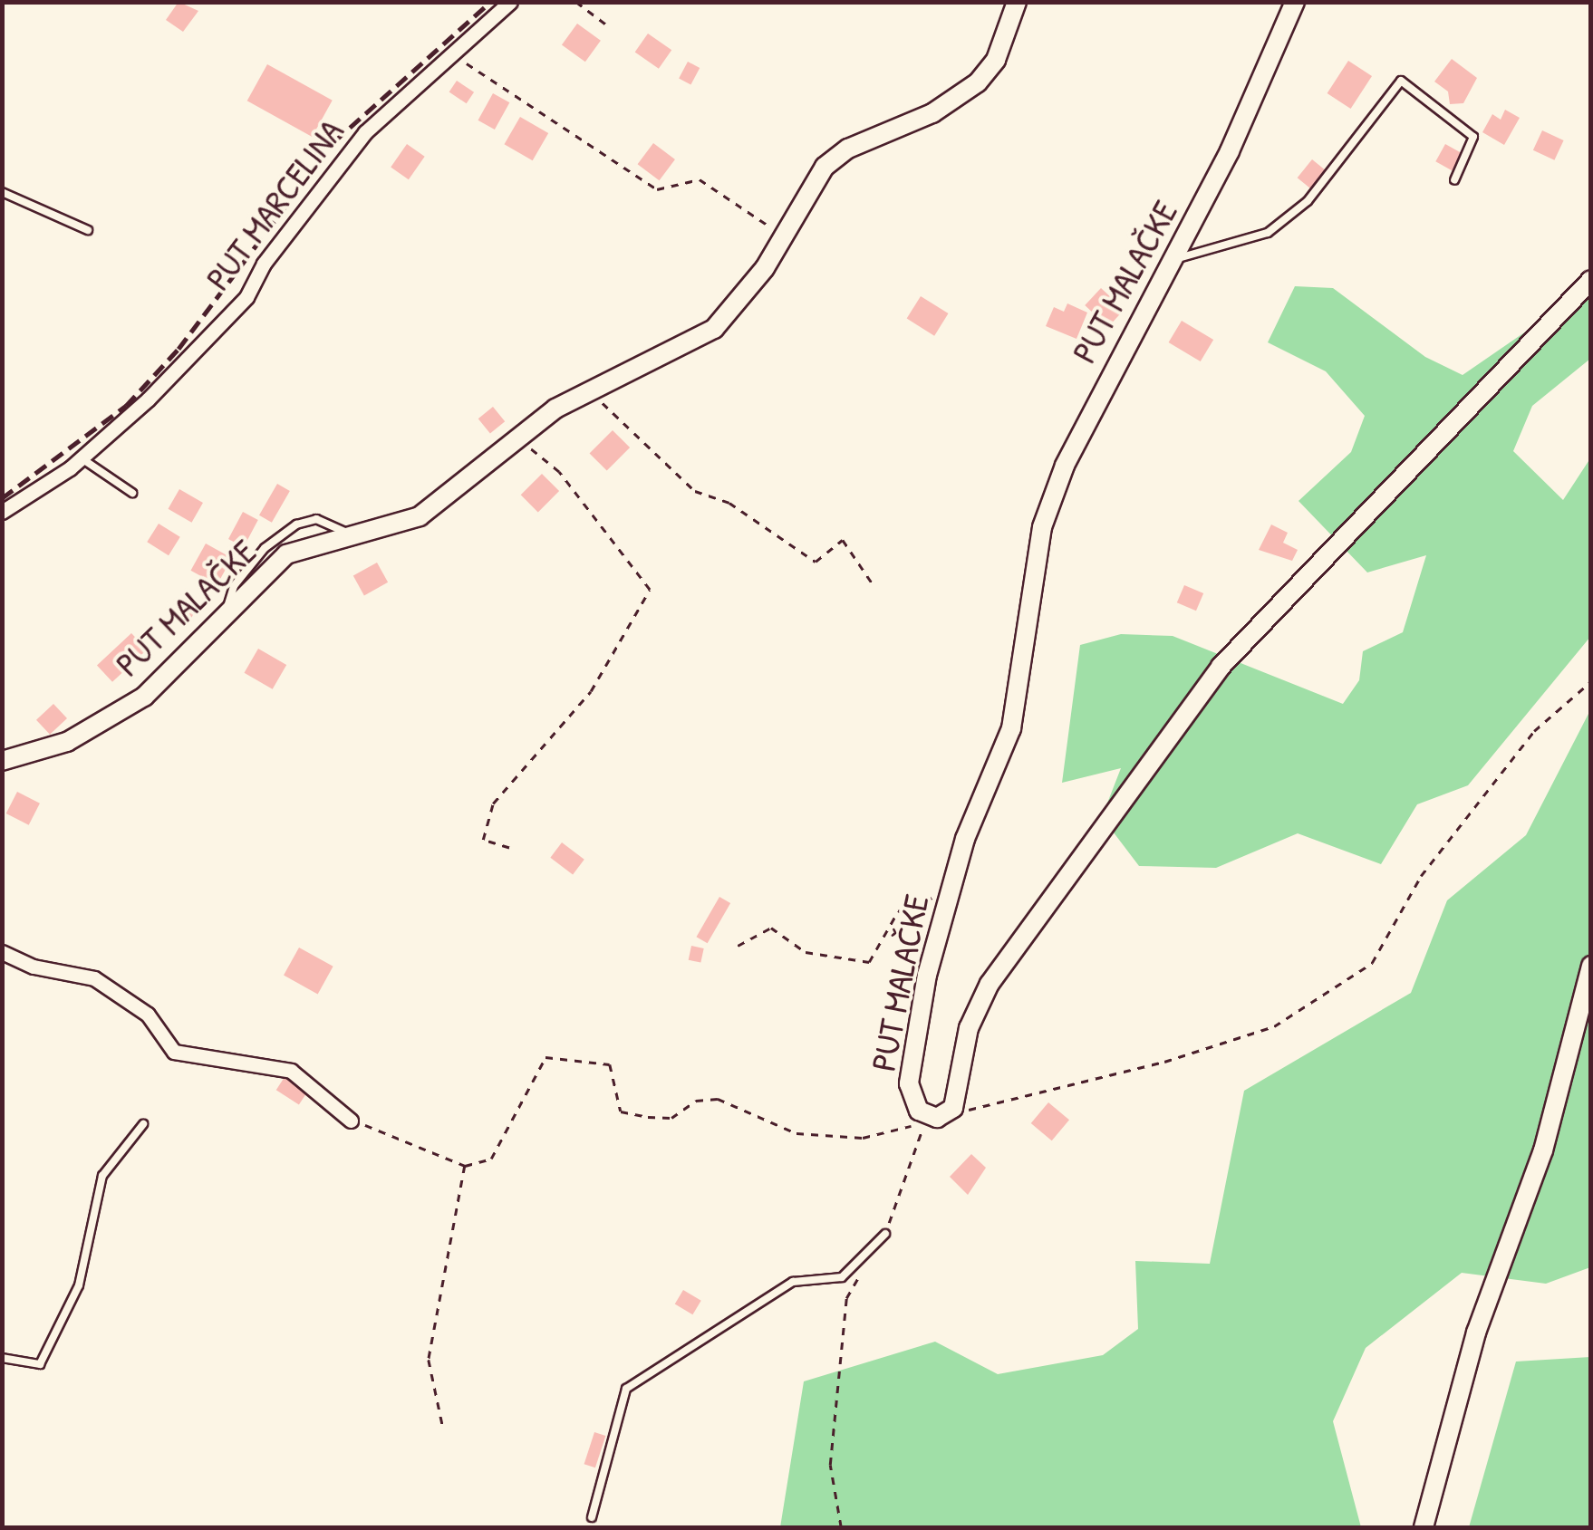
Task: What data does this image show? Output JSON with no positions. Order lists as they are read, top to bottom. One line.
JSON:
{"streets":{"main road":["PUT MALAČKE"],"street":["PUT MARCELINA"]}}
